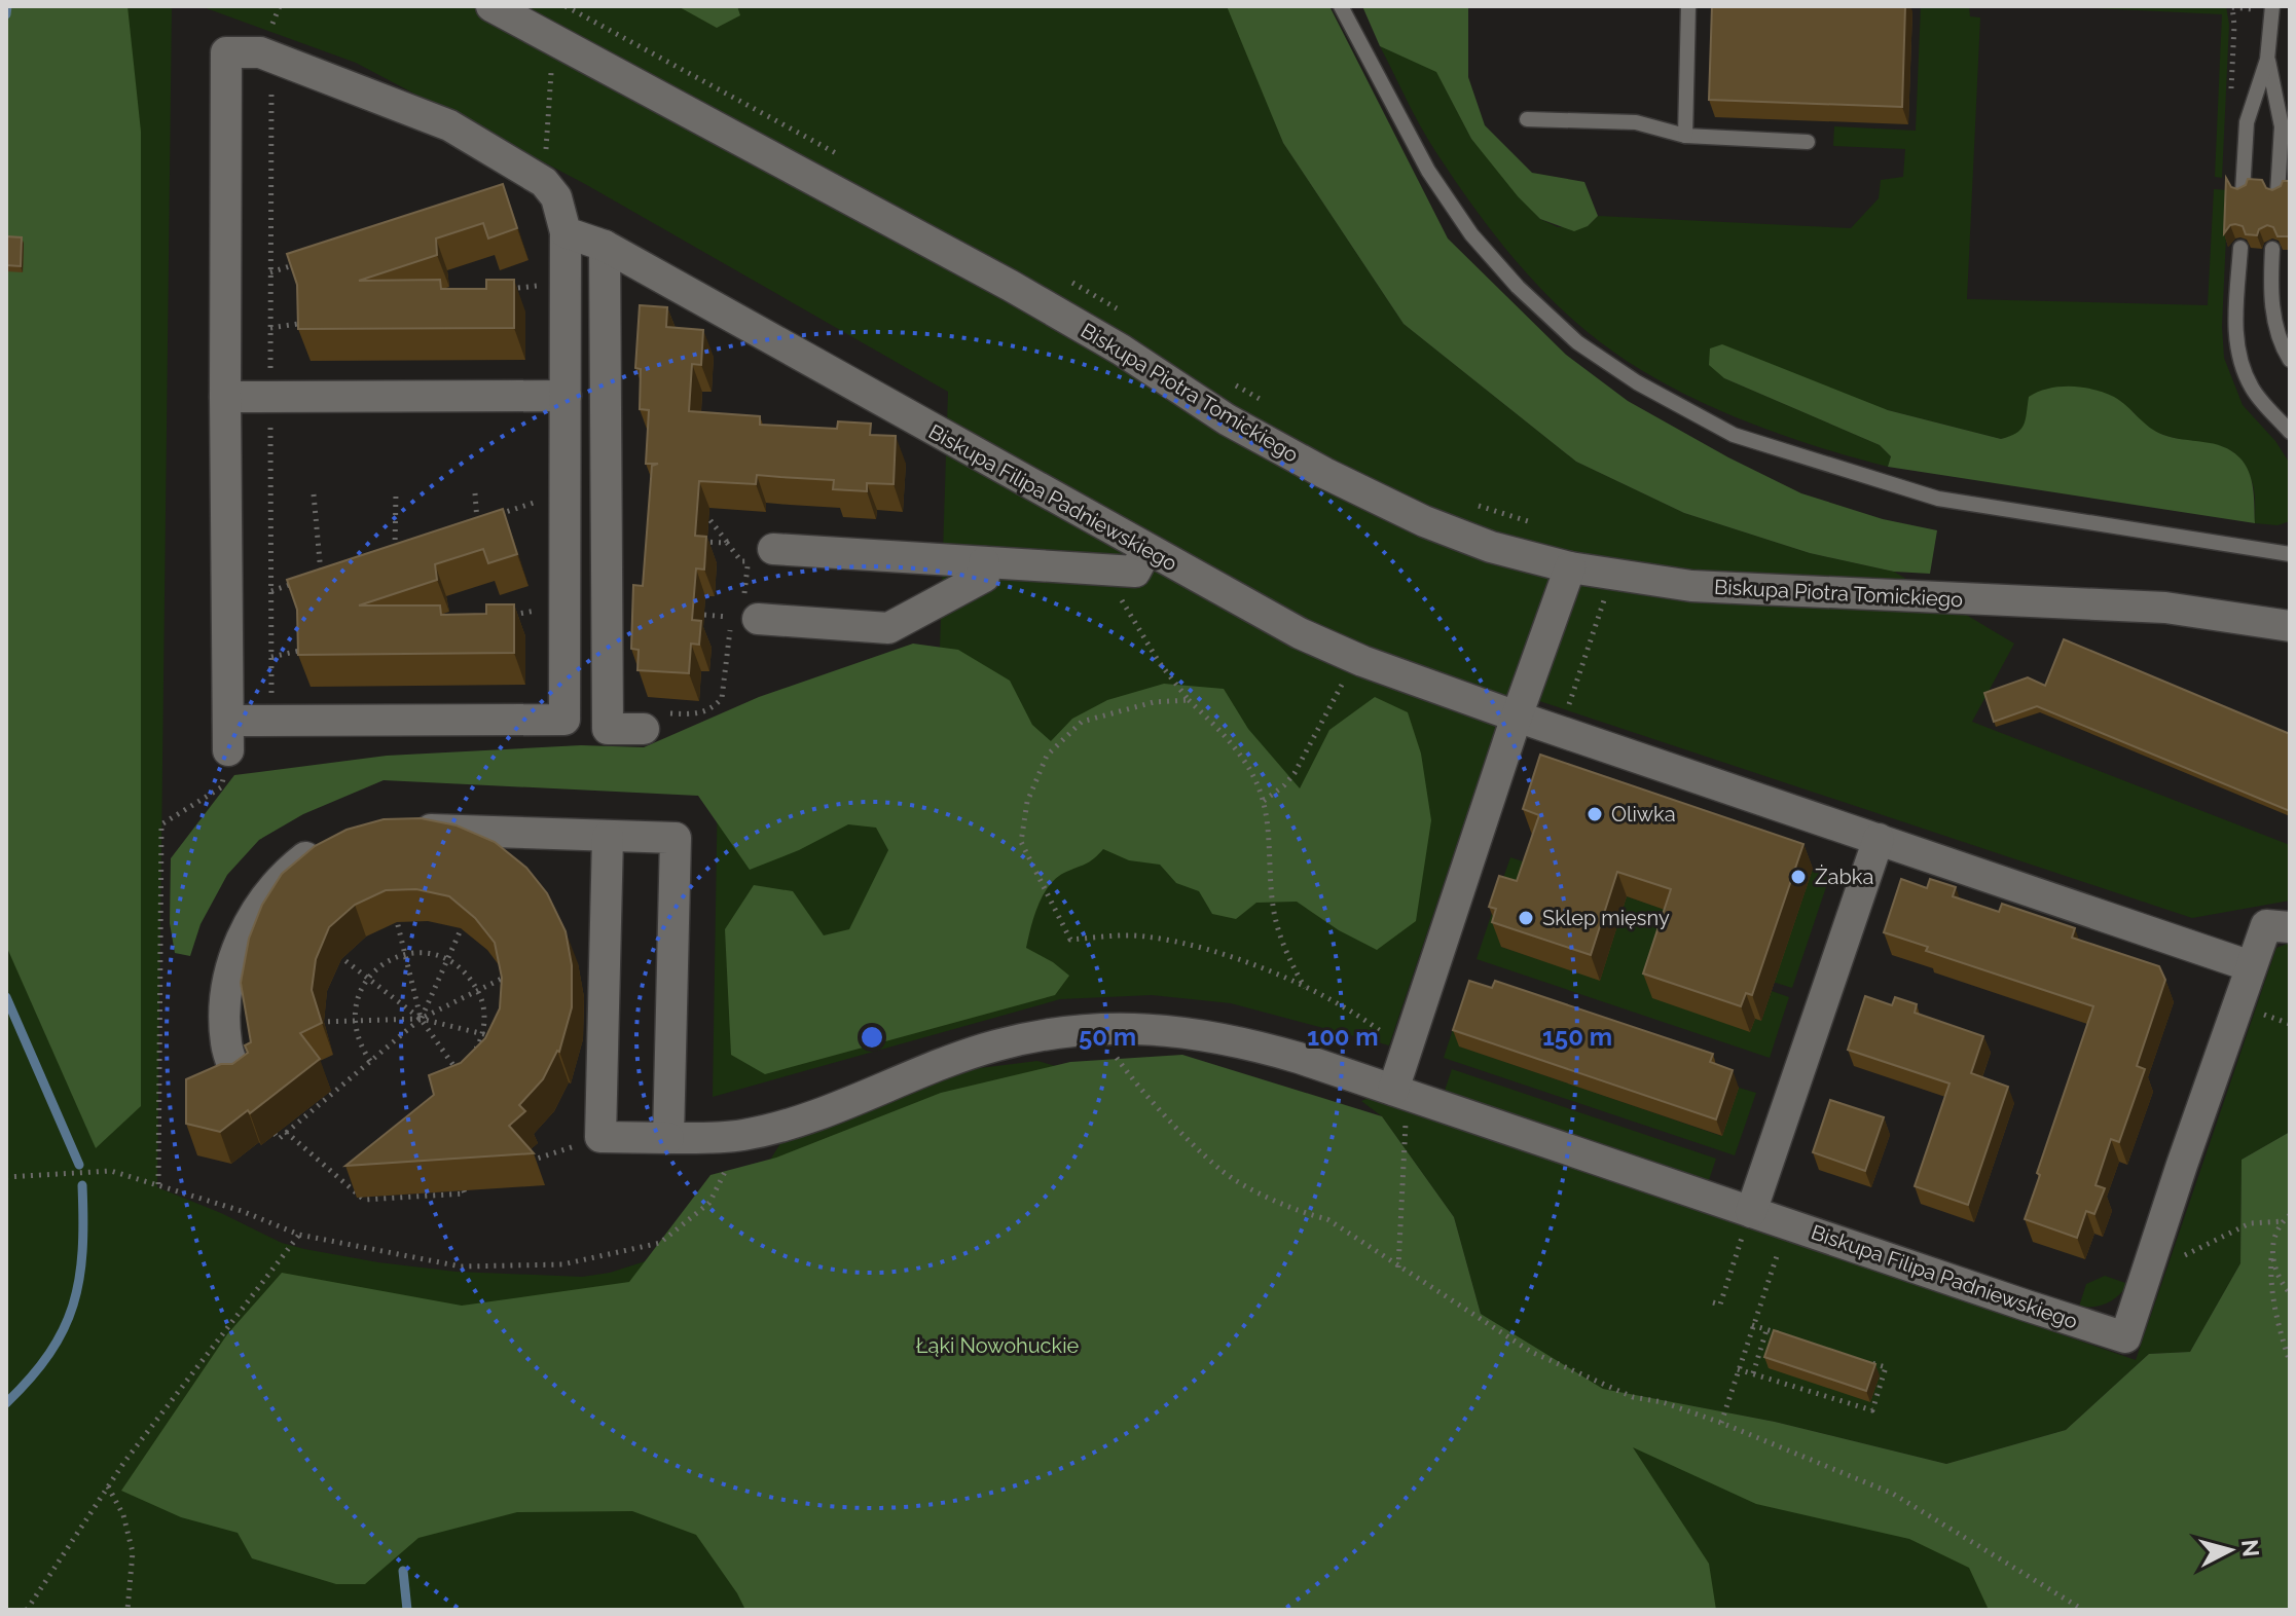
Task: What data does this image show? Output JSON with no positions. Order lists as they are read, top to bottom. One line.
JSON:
{"streets":{"street":["Biskupa Piotra Tomickiego","Biskupa Filipa Padniewskiego"]},"parks":["Łąki Nowohuckie"],"places":["Oliwka","Żabka","Sklep mięsny"],"north":"right","rings":["50 m","100 m","150 m"]}
